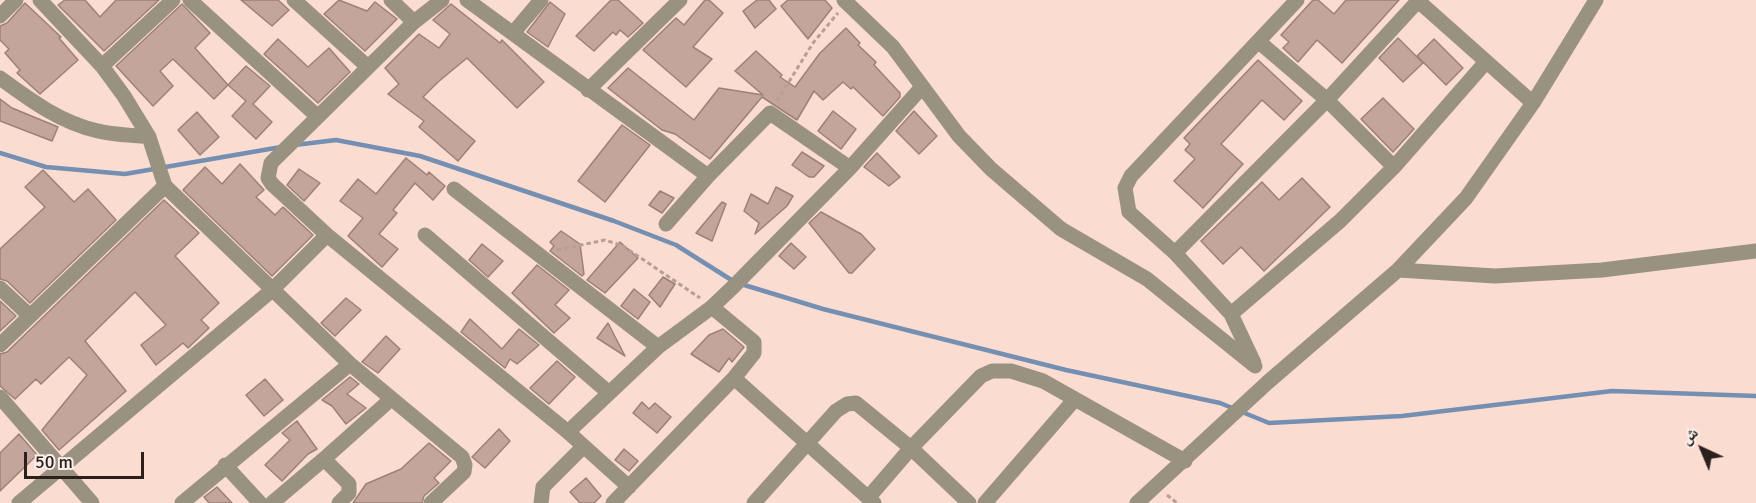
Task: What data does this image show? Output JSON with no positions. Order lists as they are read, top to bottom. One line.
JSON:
{"scale_bar":"50 m","north":"top left"}
